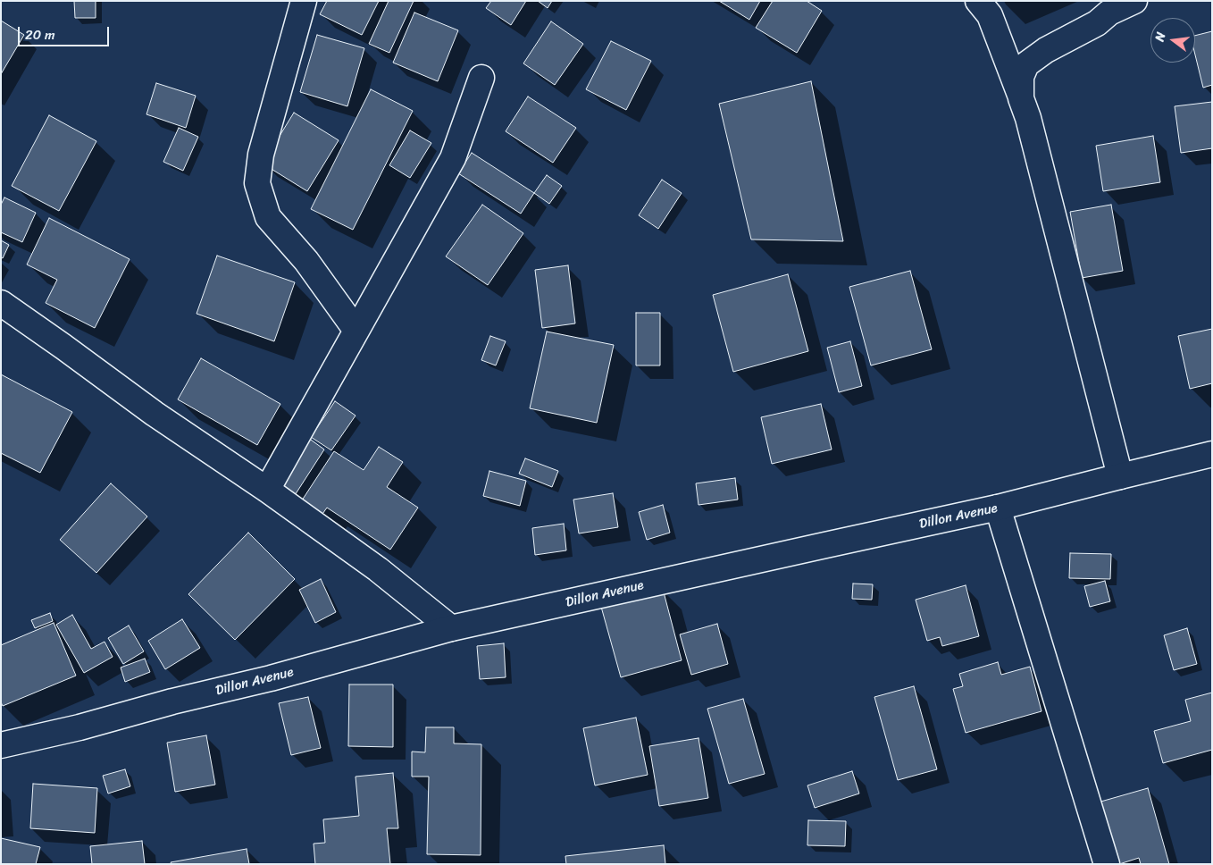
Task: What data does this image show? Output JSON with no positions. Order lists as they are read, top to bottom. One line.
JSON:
{"streets":{"street":["Dillon Avenue"]},"scale_bar":"20 m","north":"left"}
